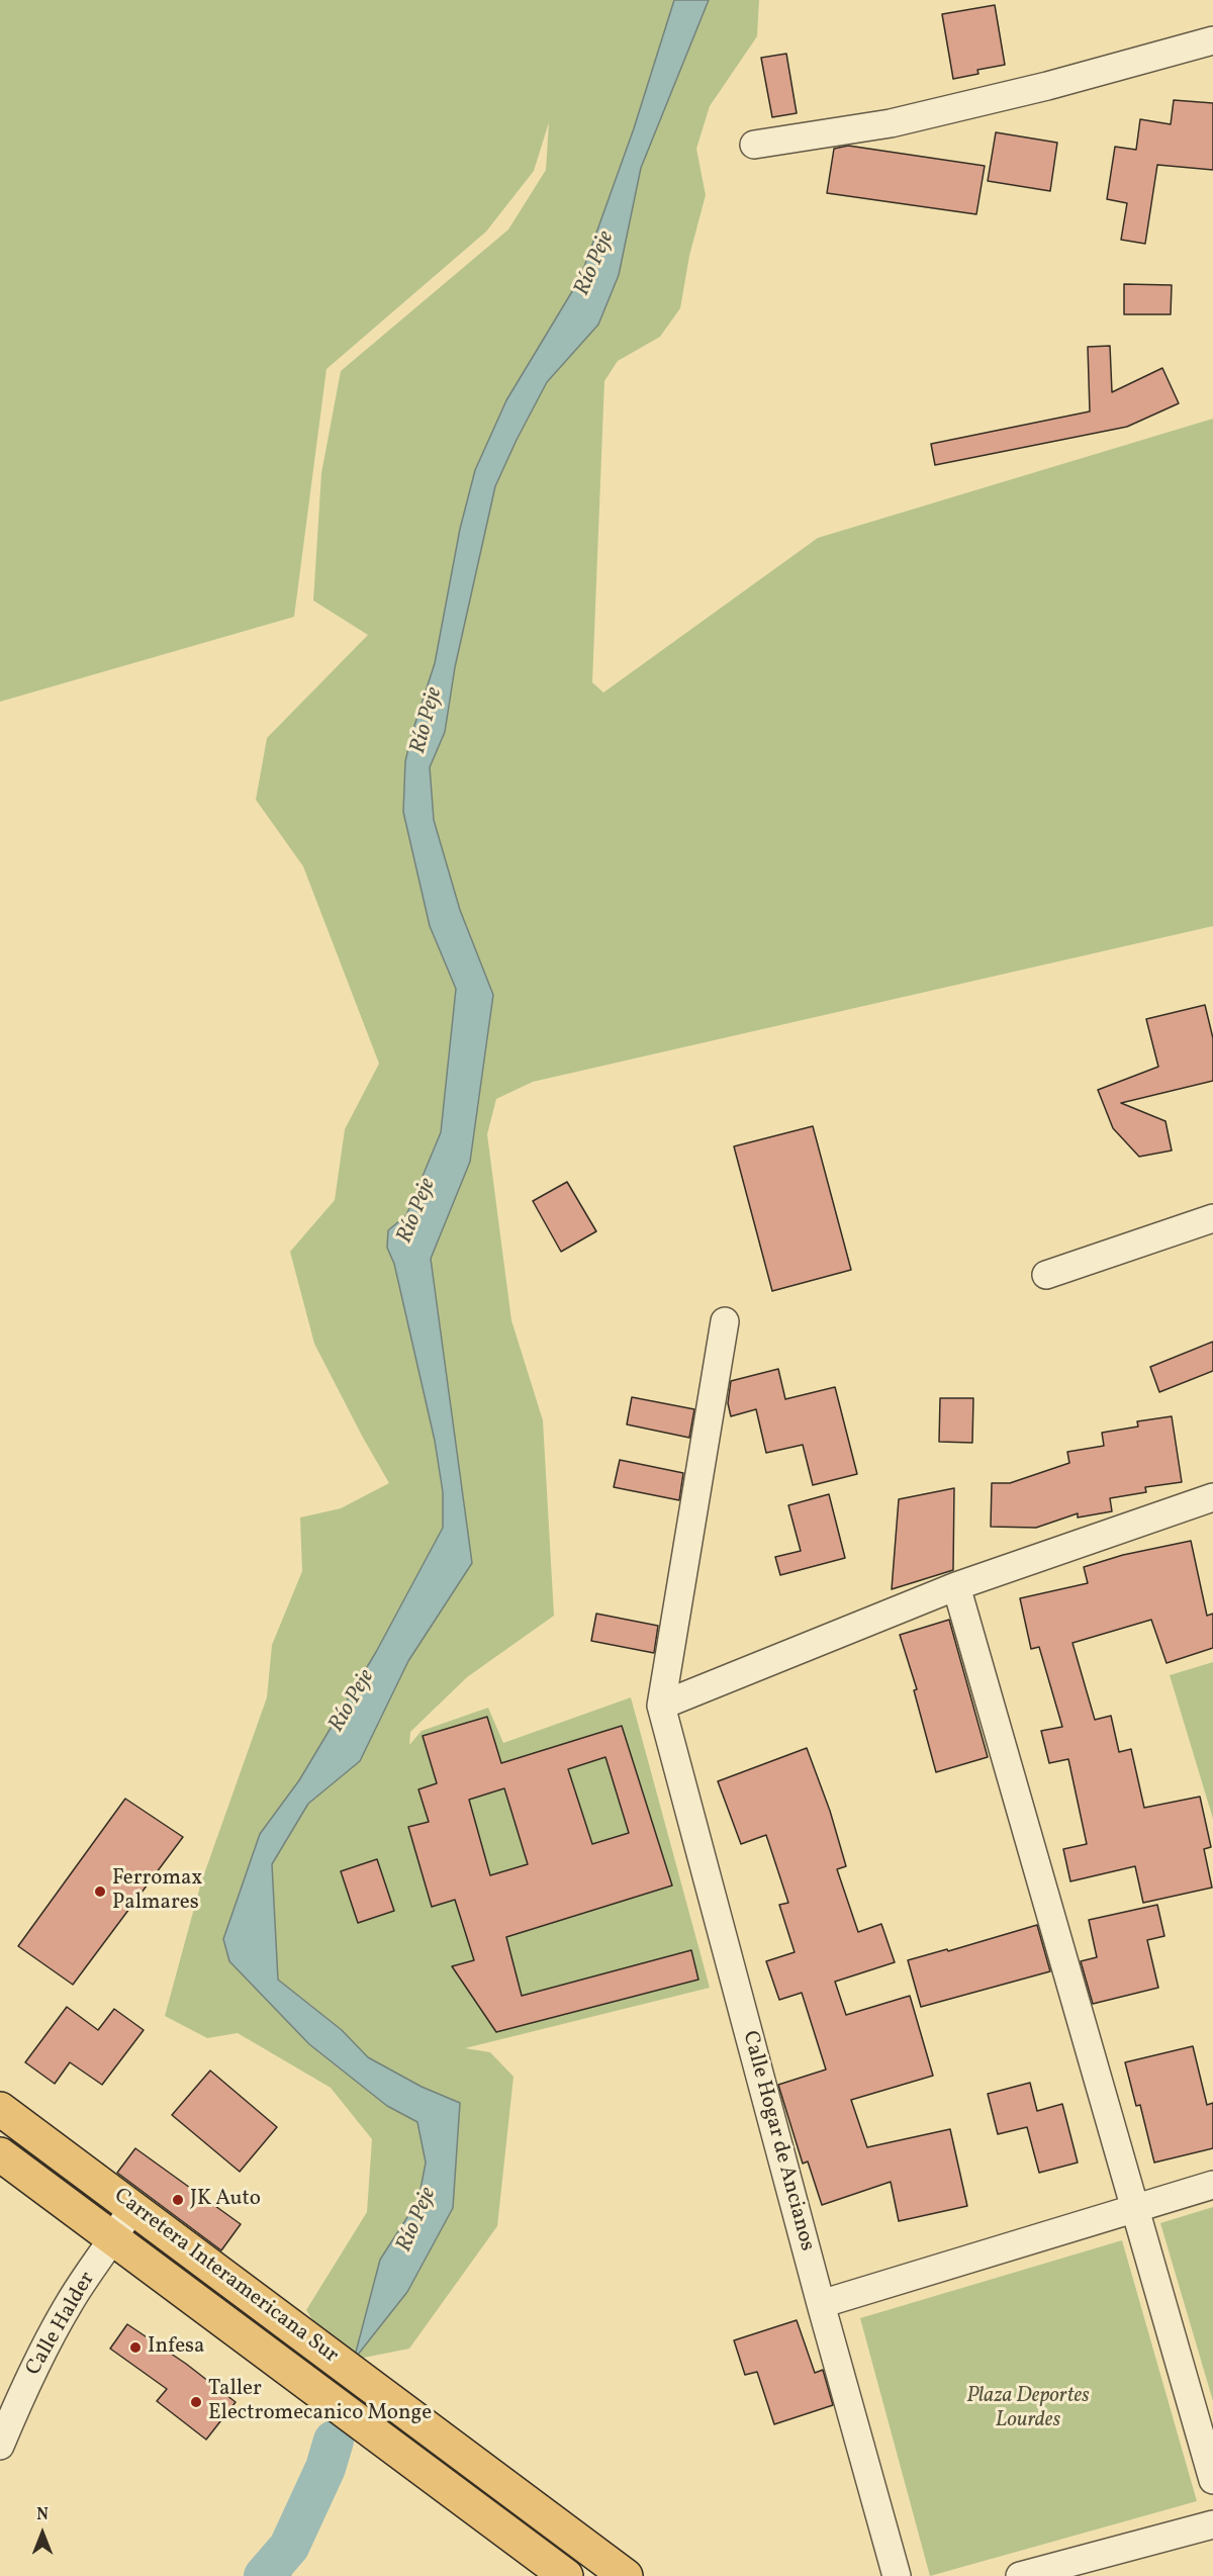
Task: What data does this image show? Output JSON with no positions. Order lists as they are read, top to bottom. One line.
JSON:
{"streets":{"highway":["Carretera Interamericana Sur"],"street":["Calle Hogar de Ancianos","Calle Halder"]},"crossings":[["Carretera Interamericana Sur","Calle Halder"]],"water":["Río Peje"],"parks":["Plaza Deportes Lourdes"],"places":["Ferromax Palmares","JK Auto","Infesa","Taller Electromecanico Monge"],"north":"top"}
